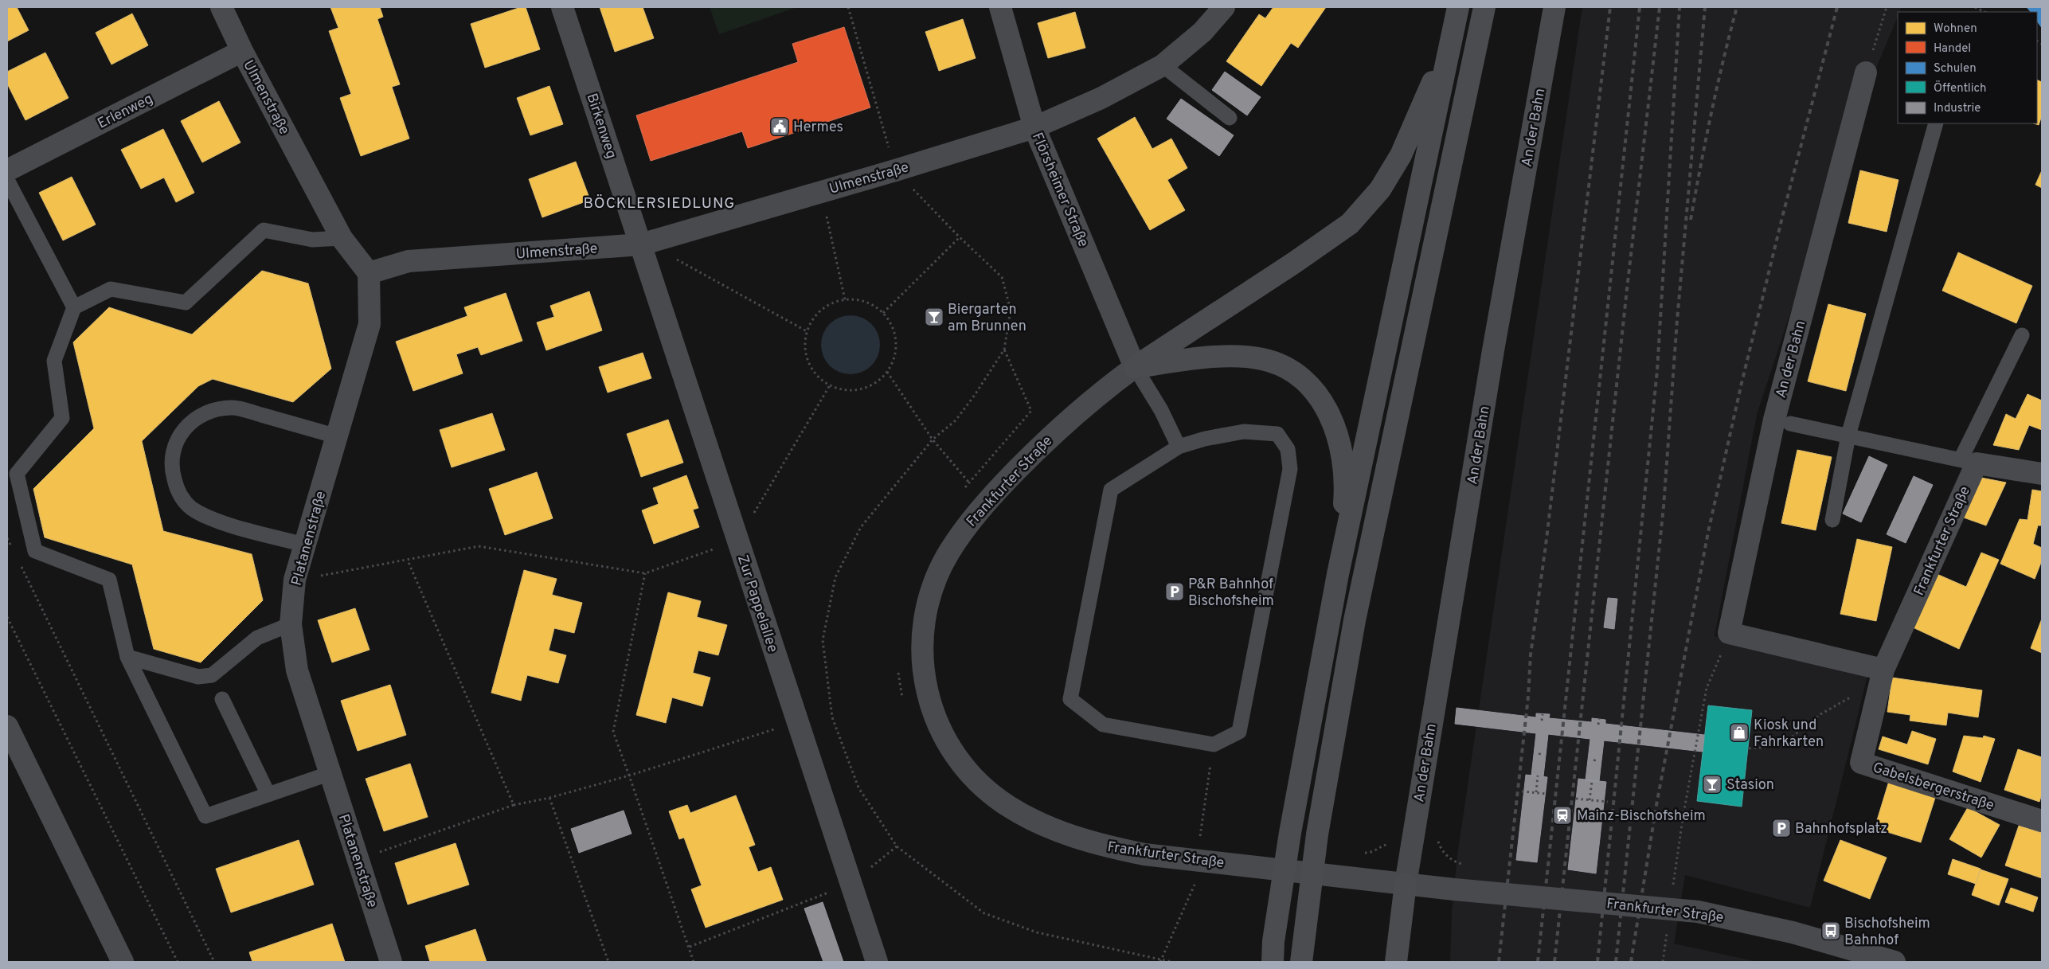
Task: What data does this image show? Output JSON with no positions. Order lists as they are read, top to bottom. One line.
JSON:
{"streets":{"street":["Ulmenstraße","Erlenweg","Birkenweg","An der Bahn","Flörsheimer Straße","Frankfurter Straße","Platanenstraße","Zur Pappelallee","Gabelsbergerstraße"]},"crossings":[["Ulmenstraße","Erlenweg"],["Ulmenstraße","Birkenweg"],["Ulmenstraße","Flörsheimer Straße"],["Ulmenstraße","Platanenstraße"],["Ulmenstraße","Zur Pappelallee"],["Birkenweg","Zur Pappelallee"],["An der Bahn","Frankfurter Straße"],["Flörsheimer Straße","Frankfurter Straße"],["Frankfurter Straße","Gabelsbergerstraße"]],"districts":["BÖCKLERSIEDLUNG"],"places":{"public building":["Hermes"],"bar":["Biergarten am Brunnen","Stasion"],"parking":["P&R Bahnhof Bischofsheim","Bahnhofsplatz"],"shop":["Kiosk und Fahrkarten"],"station":["Mainz-Bischofsheim"],"bus stop":["Bischofsheim Bahnhof"]},"legend":["Wohnen","Handel","Schulen","Öffentlich","Industrie"]}
